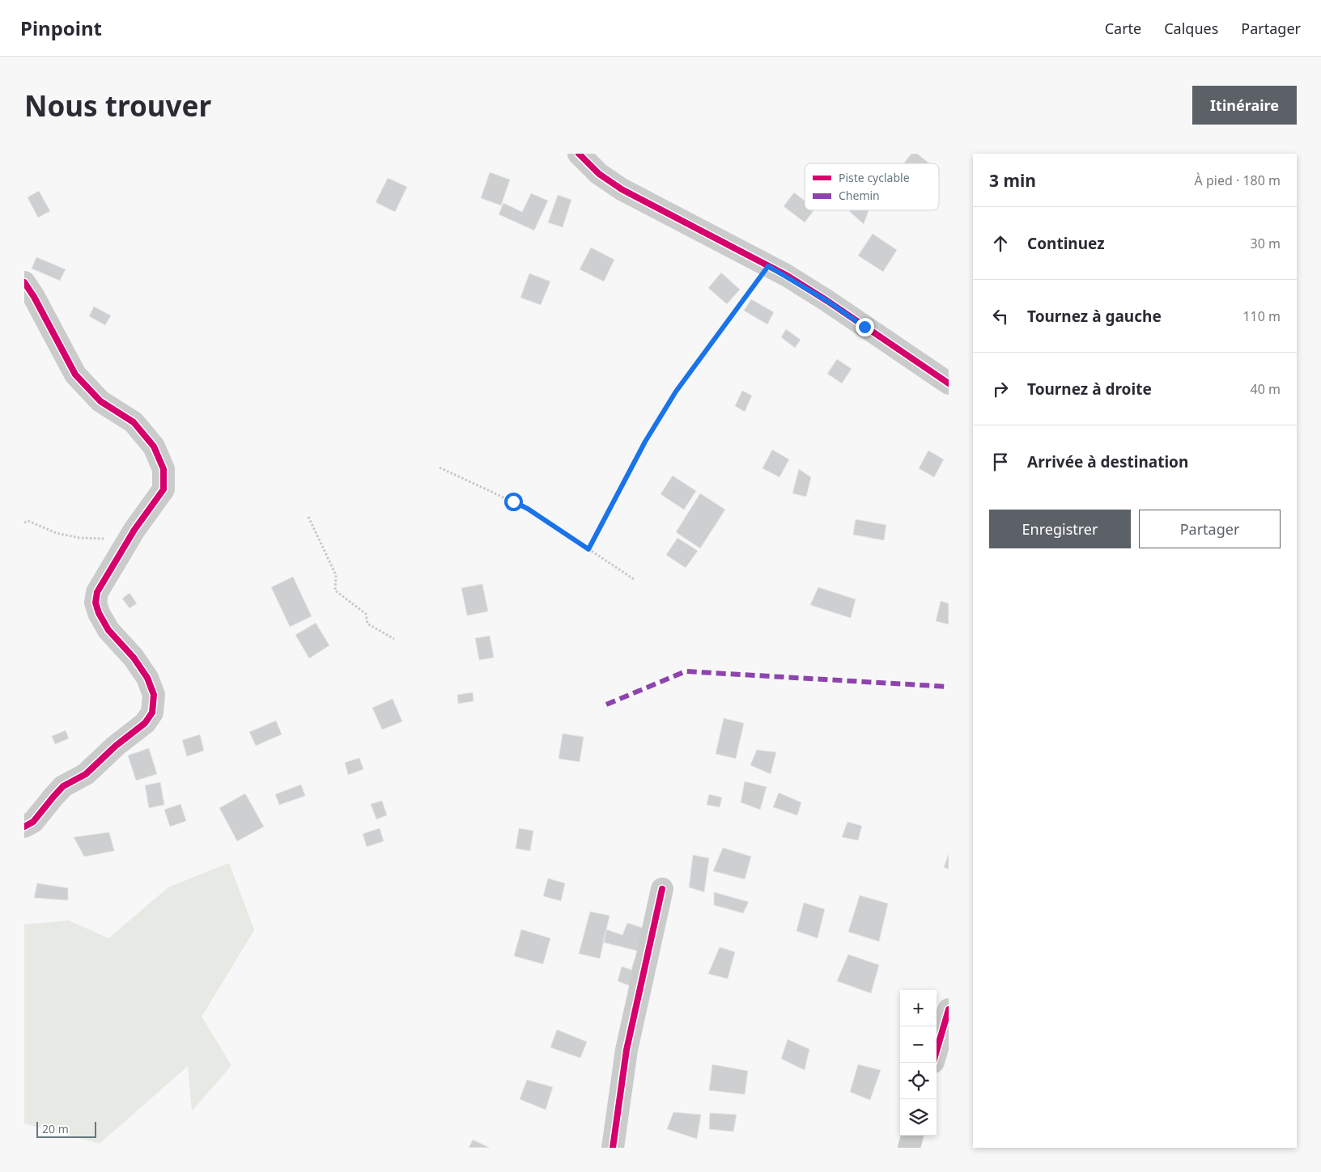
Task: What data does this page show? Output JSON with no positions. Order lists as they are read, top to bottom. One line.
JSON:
{"legend":["Piste cyclable","Chemin"],"scale_bar":"20 m","page":{"header":"Pinpoint","nav":["Carte","Calques","Partager"],"buttons":["Itinéraire",["Enregistrer","Partager"]],"title":"Nous trouver","heading":["3 min","À pied · 180 m"],"list":[["Continuez","30 m"],["Tournez à gauche","110 m"],["Tournez à droite","40 m"],"Arrivée à destination"],"map_buttons":["+","−"],"scale":"20 m"}}
